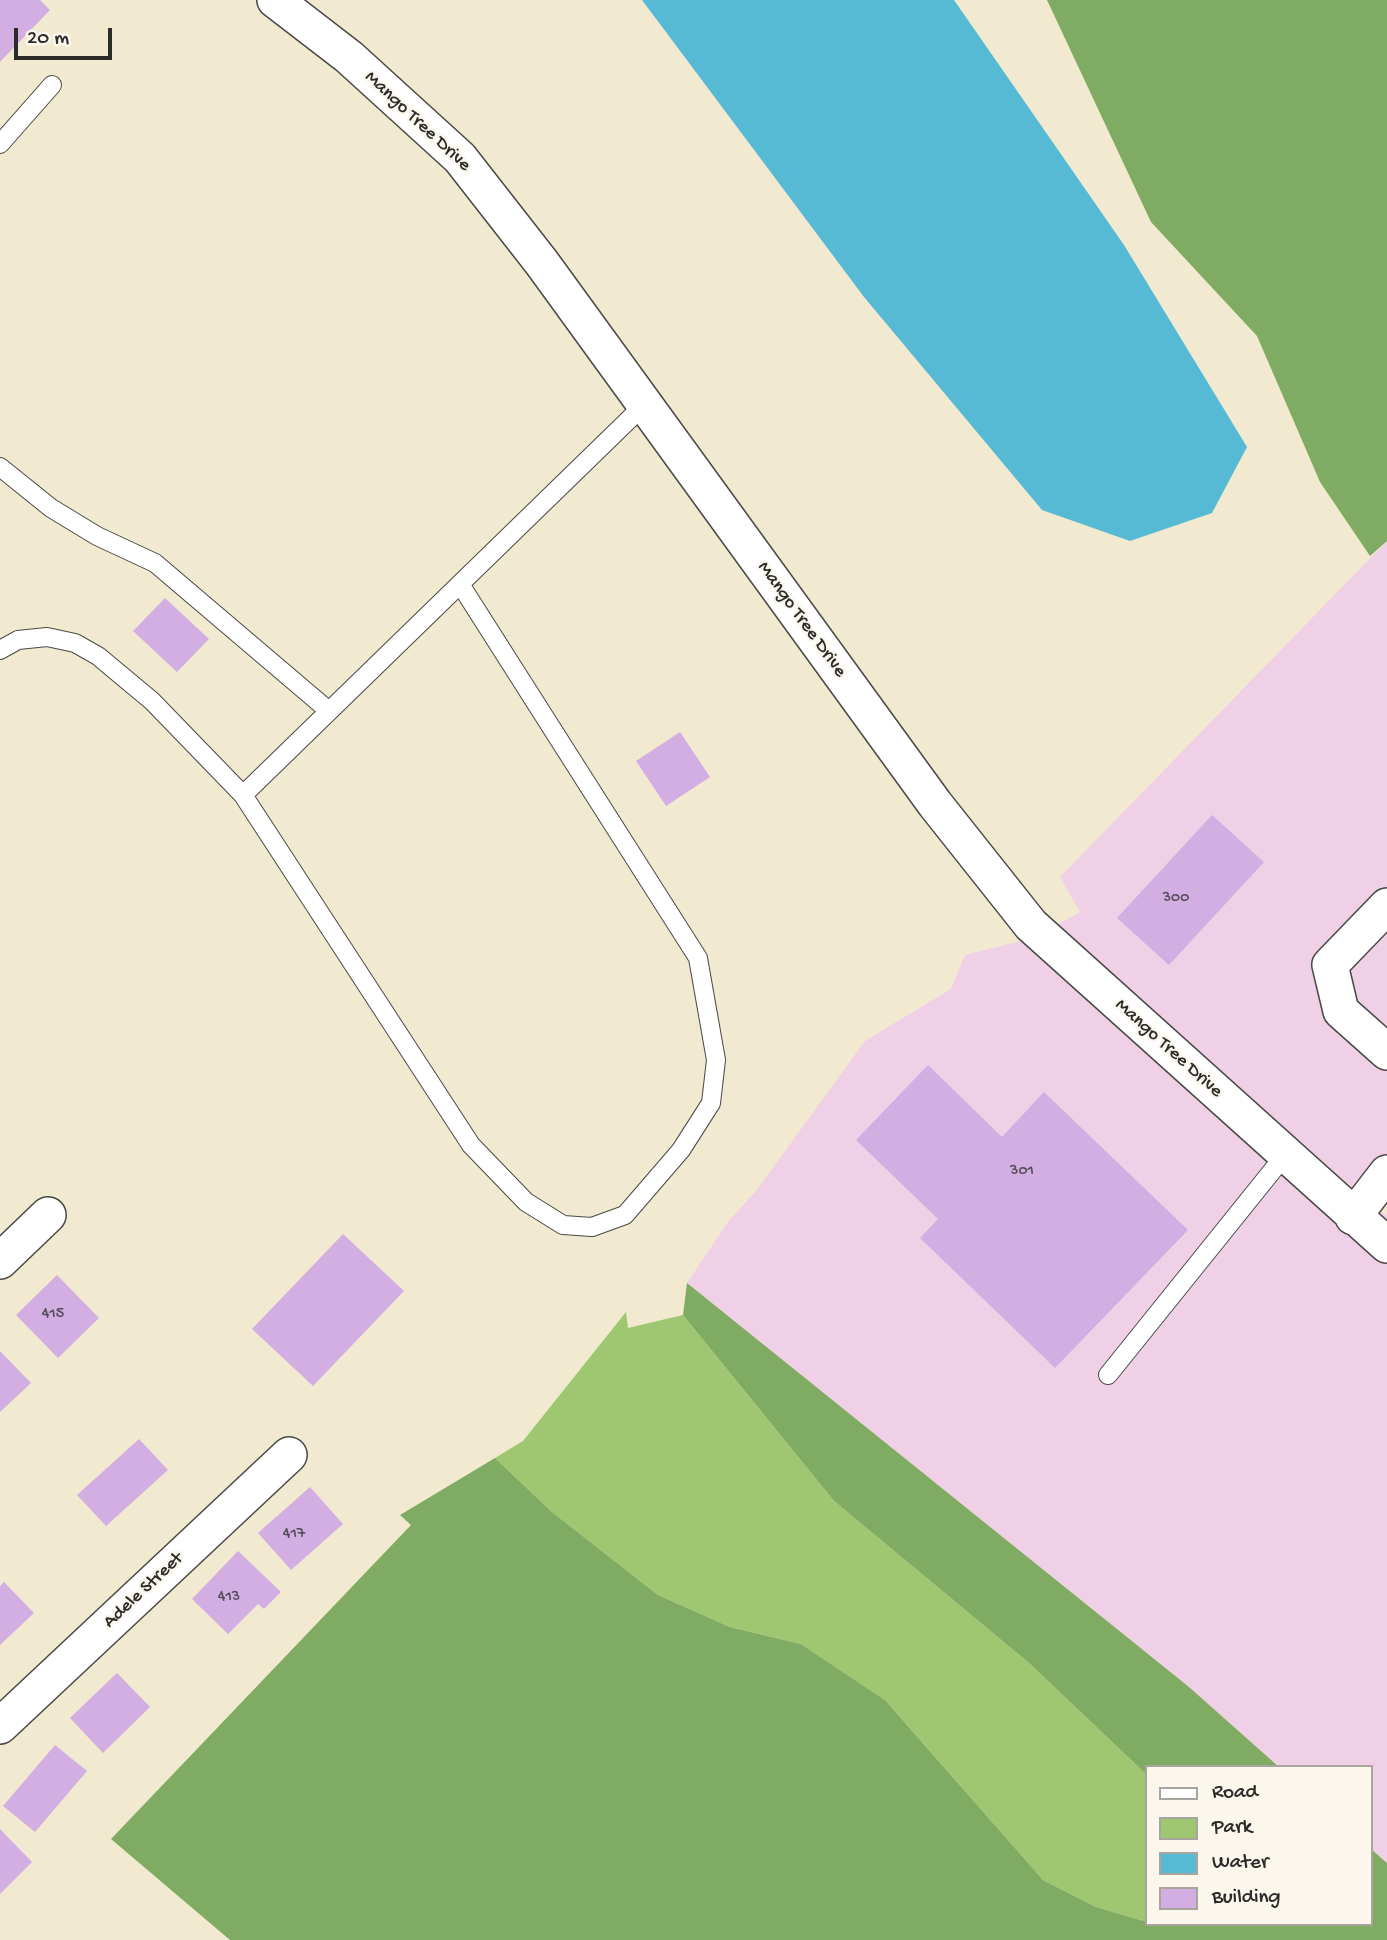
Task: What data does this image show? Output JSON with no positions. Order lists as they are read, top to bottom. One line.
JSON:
{"streets":{"street":["Mango Tree Drive","Adele Street"]},"house_numbers":["300","301","415","417","413"],"legend":["Road","Park","Water","Building"],"scale_bar":"20 m"}
